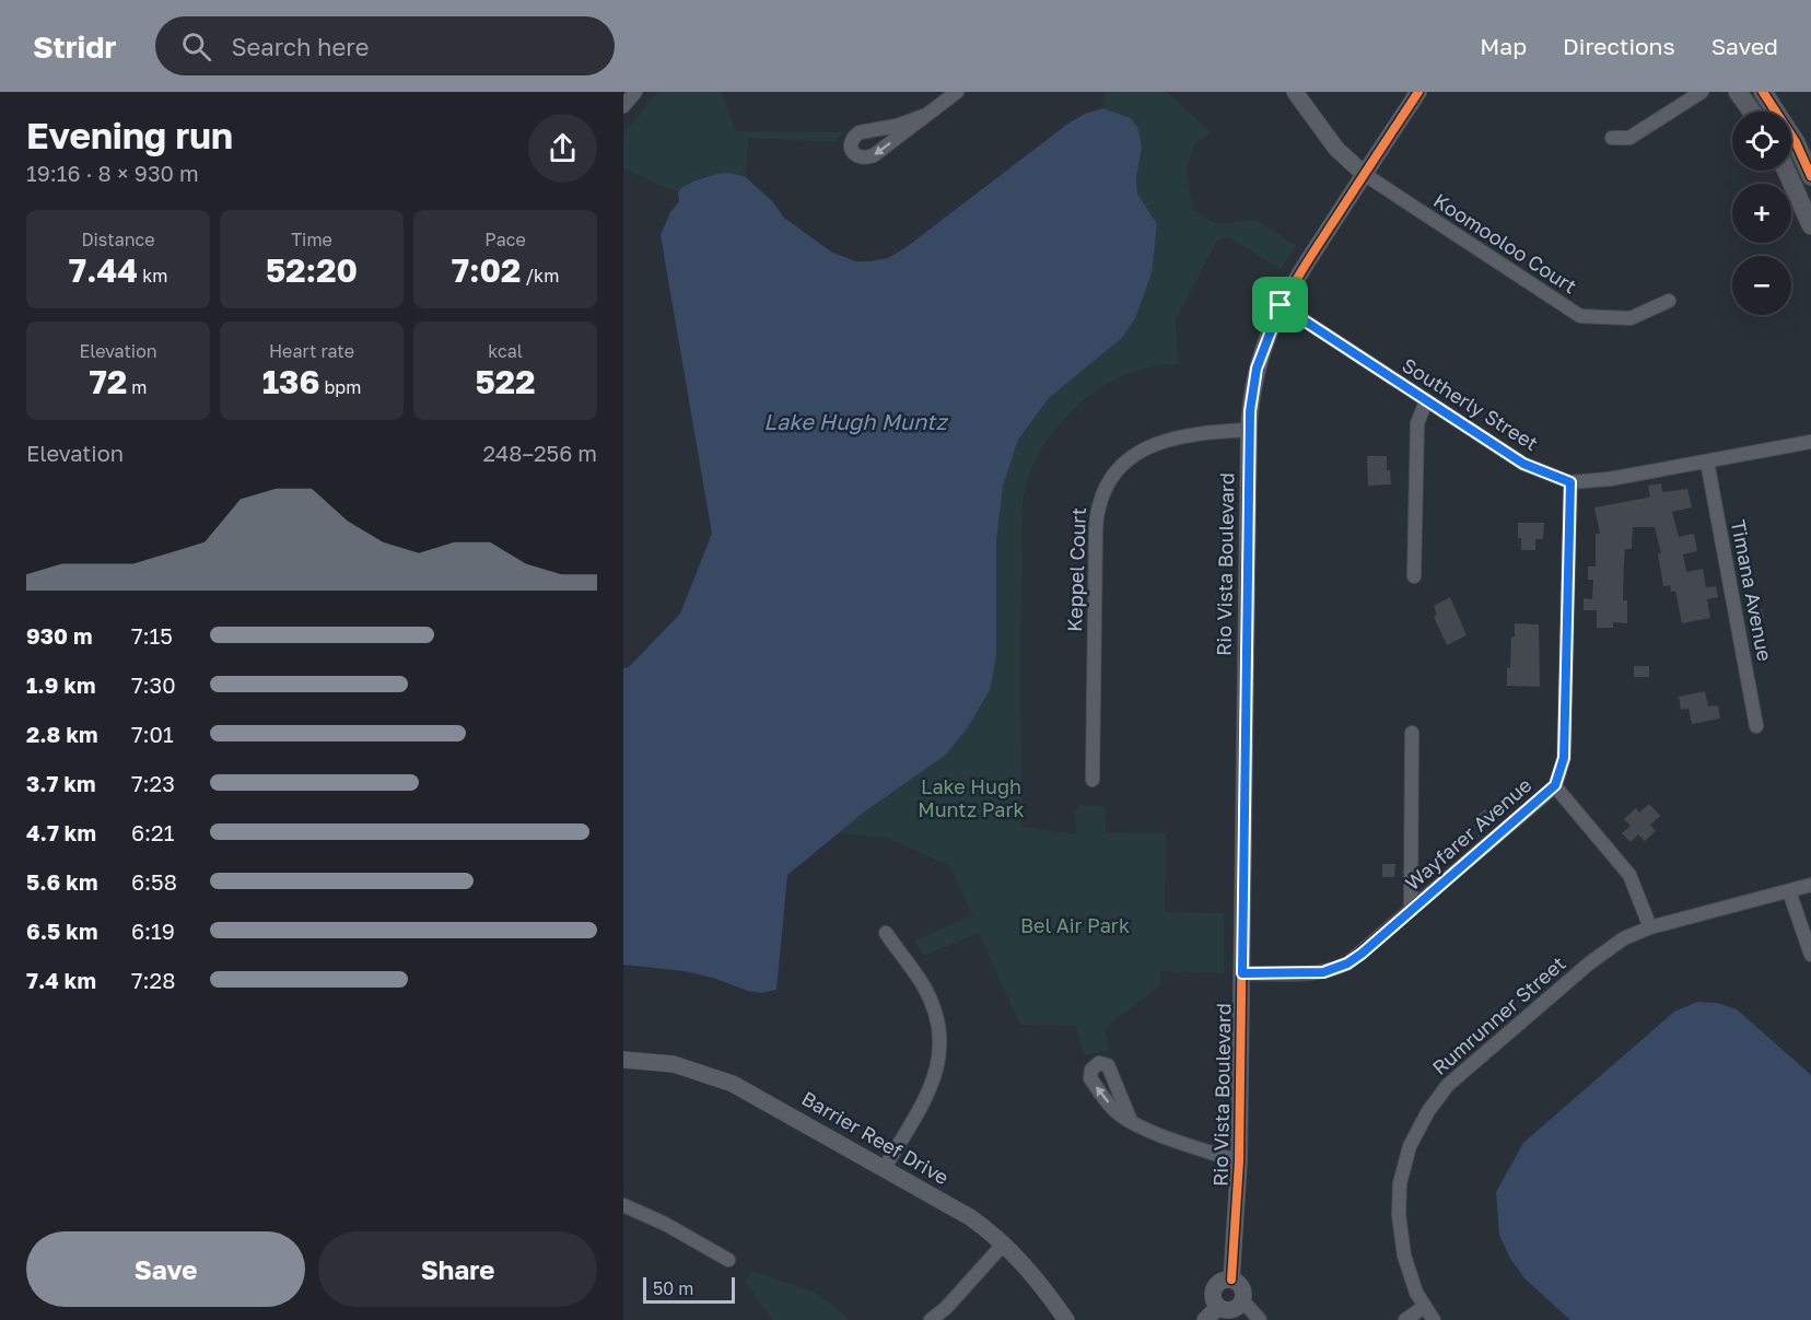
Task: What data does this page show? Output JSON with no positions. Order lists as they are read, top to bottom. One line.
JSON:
{"streets":{"street":["Koomooloo Court","Southerly Street","Rio Vista Boulevard","Keppel Court","Timana Avenue","Wayfarer Avenue","Rumrunner Street","Barrier Reef Drive"]},"crossings":[["Koomooloo Court","Rio Vista Boulevard"],["Southerly Street","Rio Vista Boulevard"],["Southerly Street","Timana Avenue"],["Southerly Street","Wayfarer Avenue"],["Rio Vista Boulevard","Keppel Court"],["Rio Vista Boulevard","Wayfarer Avenue"]],"water":["Lake Hugh Muntz"],"parks":["Lake Hugh Muntz Park","Bel Air Park"],"scale_bar":"50 m","page":{"header":"Stridr","search":"Search here","nav":["Map","Directions","Saved"],"heading":["Evening run","19:16 · 8 × 930 m"],"map_buttons":["+","−"],"stats":[["Distance","7.44 km"],["Time","52:20"],["Pace","7:02 /km"],["Elevation","72 m"],["Heart rate","136 bpm"],["kcal","522"]],"chart":["Elevation","248–256 m"],"list":[{"name":"930 m","note":"7:15"},{"name":"1.9 km","note":"7:30"},{"name":"2.8 km","note":"7:01"},{"name":"3.7 km","note":"7:23"},{"name":"4.7 km","note":"6:21"},{"name":"5.6 km","note":"6:58"},{"name":"6.5 km","note":"6:19"},{"name":"7.4 km","note":"7:28"}],"buttons":["Save","Share"],"scale":"50 m"}}
